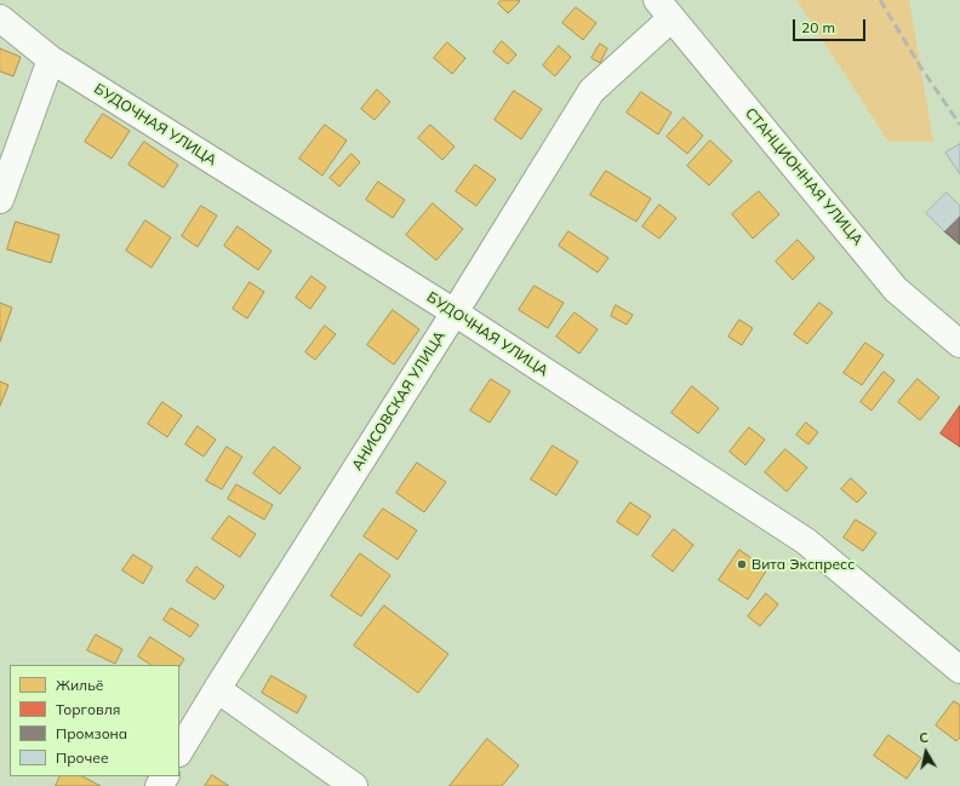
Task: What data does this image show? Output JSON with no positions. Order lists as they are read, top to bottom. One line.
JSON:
{"streets":{"street":["БУДОЧНАЯ УЛИЦА","СТАНЦИОННАЯ УЛИЦА","АНИСОВСКАЯ УЛИЦА"]},"crossings":[["БУДОЧНАЯ УЛИЦА","АНИСОВСКАЯ УЛИЦА"],["СТАНЦИОННАЯ УЛИЦА","АНИСОВСКАЯ УЛИЦА"]],"places":["Вита Экспресс"],"legend":["Жильё","Торговля","Промзона","Прочее"],"scale_bar":"20 m","north":"top"}
